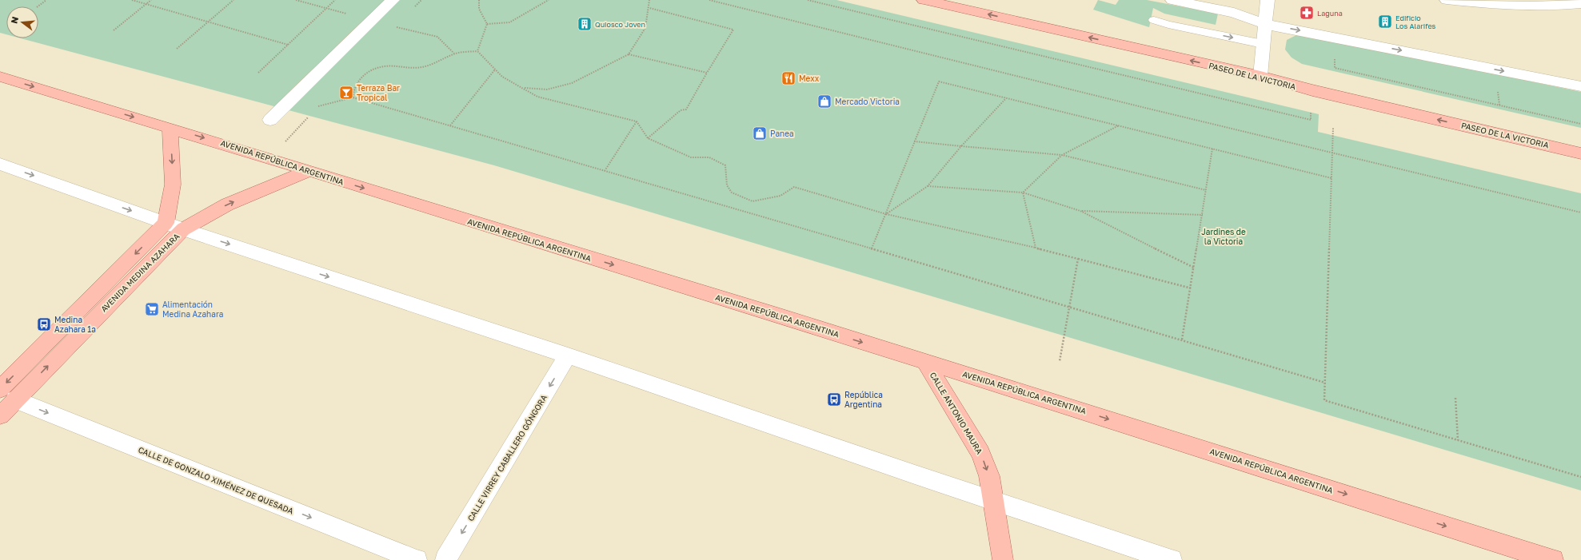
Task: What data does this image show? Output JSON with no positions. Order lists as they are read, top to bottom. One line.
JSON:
{"streets":{"main road":["PASEO DE LA VICTORIA","AVENIDA REPÚBLICA ARGENTINA","AVENIDA MEDINA AZAHARA","CALLE ANTONIO MAURA"],"street":["CALLE VIRREY CABALLERO GÓNGORA","CALLE DE GONZALO XIMÉNEZ DE QUESADA"]},"crossings":[["AVENIDA REPÚBLICA ARGENTINA","AVENIDA MEDINA AZAHARA"],["AVENIDA REPÚBLICA ARGENTINA","CALLE ANTONIO MAURA"],["AVENIDA MEDINA AZAHARA","CALLE DE GONZALO XIMÉNEZ DE QUESADA"]],"one_way":["PASEO DE LA VICTORIA","AVENIDA REPÚBLICA ARGENTINA","CALLE ANTONIO MAURA","CALLE VIRREY CABALLERO GÓNGORA","CALLE DE GONZALO XIMÉNEZ DE QUESADA"],"parks":["Jardines de la Victoria"],"places":{"pharmacy":["Laguna"],"building":["Edificio Los Alarifes","Quiosco Joven"],"restaurant":["Mexx"],"bar":["Terraza Bar Tropical"],"shop":["Mercado Victoria","Panea"],"supermarket":["Alimentación Medina Azahara"],"bus stop":["Medina Azahara 1ª","República Argentina"]},"north":"left"}
